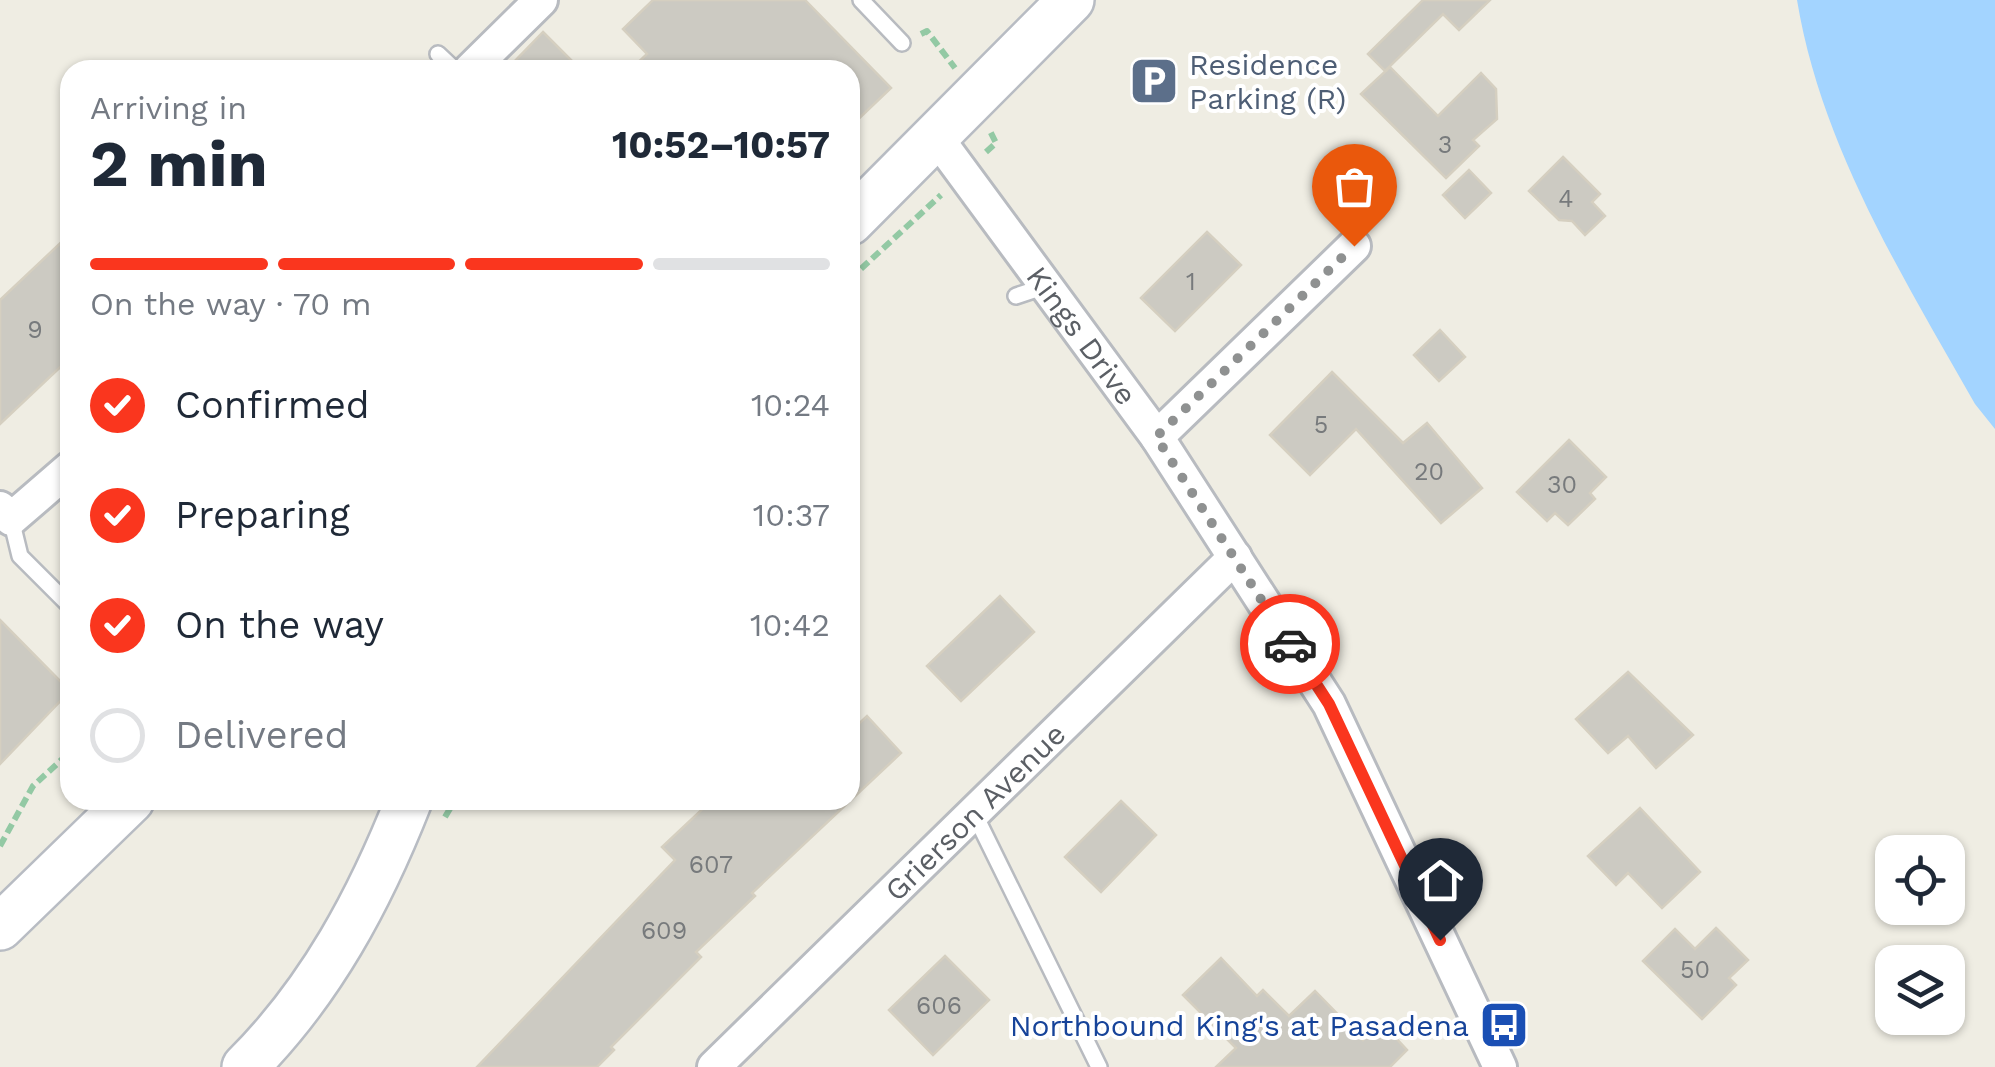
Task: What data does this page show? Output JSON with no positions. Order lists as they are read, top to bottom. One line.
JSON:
{"streets":{"street":["Kings Drive","Grierson Avenue"]},"crossings":[["Kings Drive","Grierson Avenue"]],"places":{"parking":["Residence Parking (R)"],"bus stop":["Northbound King's at Pasadena"]},"house_numbers":["3","4","1","9","5","20","30","607","609","50","606"],"page":{"heading":["2 min","Arriving in","10:52–10:57"],"bar":"On the way · 70 m","list":[["Confirmed","10:24"],["Preparing","10:37"],["On the way","10:42"],"Delivered"]}}
